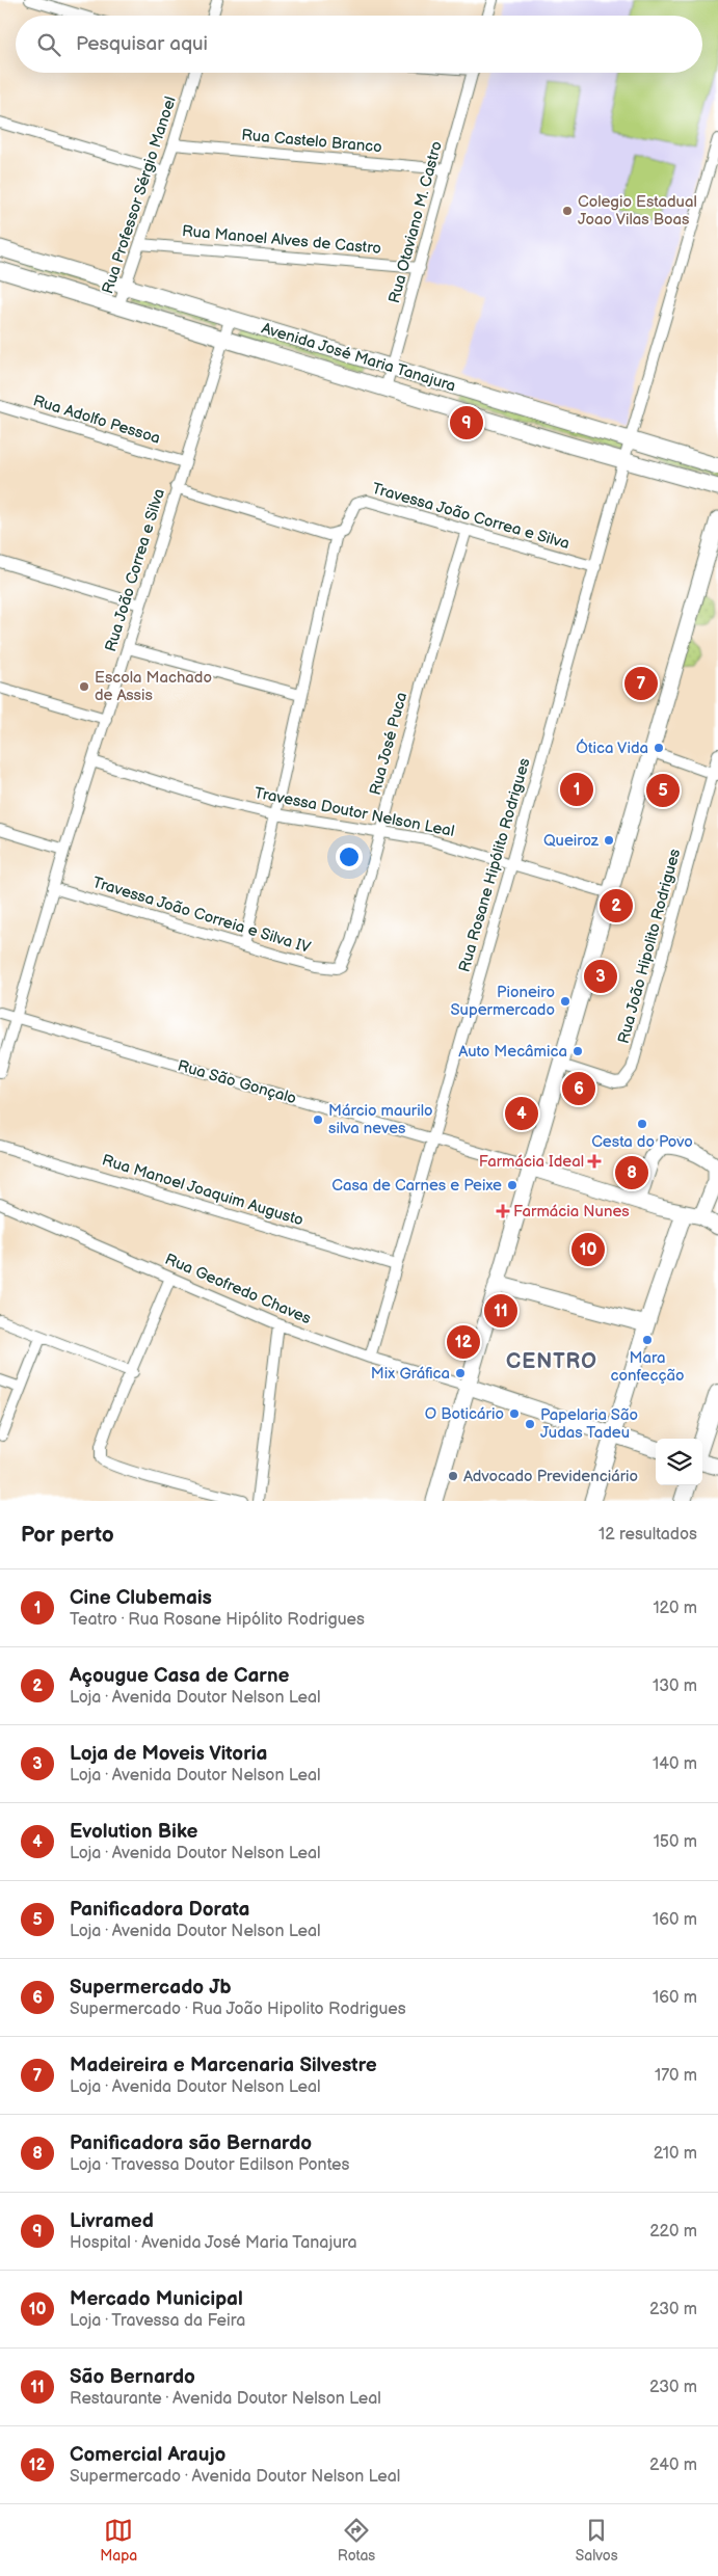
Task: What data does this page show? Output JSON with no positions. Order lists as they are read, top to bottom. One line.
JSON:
{"streets":{"street":["Rua Castelo Branco","Rua Professor Sérgio Manoel","Rua Otaviano M. Castro","Rua Manoel Alves de Castro","Avenida José Maria Tanajura","Rua Adolfo Pessoa","Travessa João Correa e Silva","Rua João Correa e Silva","Rua José Puca","Travessa Doutor Nelson Leal","Rua Rosane Hipólito Rodrigues","Travessa João Correia e Silva IV","Rua João Hipolito Rodrigues","Rua São Gonçalo","Rua Manoel Joaquim Augusto","Rua Geofredo Chaves"]},"crossings":[["Rua Castelo Branco","Rua Professor Sérgio Manoel"],["Rua Castelo Branco","Rua Otaviano M. Castro"],["Rua Professor Sérgio Manoel","Rua Manoel Alves de Castro"],["Rua Professor Sérgio Manoel","Avenida José Maria Tanajura"],["Rua Otaviano M. Castro","Rua Manoel Alves de Castro"],["Rua Otaviano M. Castro","Avenida José Maria Tanajura"],["Avenida José Maria Tanajura","Rua João Correa e Silva"],["Avenida José Maria Tanajura","Rua Rosane Hipólito Rodrigues"],["Rua Adolfo Pessoa","Rua João Correa e Silva"],["Travessa João Correa e Silva","Rua José Puca"],["Travessa João Correa e Silva","Rua Rosane Hipólito Rodrigues"],["Rua João Correa e Silva","Travessa Doutor Nelson Leal"],["Rua João Correa e Silva","Travessa João Correia e Silva IV"],["Rua João Correa e Silva","Rua São Gonçalo"],["Rua José Puca","Travessa Doutor Nelson Leal"],["Rua José Puca","Travessa João Correia e Silva IV"],["Travessa Doutor Nelson Leal","Rua Rosane Hipólito Rodrigues"],["Rua Rosane Hipólito Rodrigues","Rua São Gonçalo"],["Rua Rosane Hipólito Rodrigues","Rua Manoel Joaquim Augusto"],["Rua Rosane Hipólito Rodrigues","Rua Geofredo Chaves"]],"districts":["CENTRO"],"places":{"other":["Colegio Estadual Joao Vilas Boas","Escola Machado de Assis","Ótica Vida","Queiroz","Pioneiro Supermercado","Auto Mecâmica","Márcio maurilo silva neves","Cesta do Povo","Casa de Carnes e Peixe","Mara confecção","Mix Gráfica","O Boticário","Papelaria São Judas Tadeu","Advocado Previdenciário"],"health":["Farmácia Ideal","Farmácia Nunes"]},"page":{"search":"Pesquisar aqui","pins":["9","7","1","5","2","3","6","4","8","10","11","12"],"heading":["Por perto","12 resultados"],"list":[{"mark":"1","name":"Cine Clubemais","note":"Teatro · Rua Rosane Hipólito Rodrigues","value":"120 m"},{"mark":"2","name":"Açougue Casa de Carne","note":"Loja · Avenida Doutor Nelson Leal","value":"130 m"},{"mark":"3","name":"Loja de Moveis Vitoria","note":"Loja · Avenida Doutor Nelson Leal","value":"140 m"},{"mark":"4","name":"Evolution Bike","note":"Loja · Avenida Doutor Nelson Leal","value":"150 m"},{"mark":"5","name":"Panificadora Dorata","note":"Loja · Avenida Doutor Nelson Leal","value":"160 m"},{"mark":"6","name":"Supermercado Jb","note":"Supermercado · Rua João Hipolito Rodrigues","value":"160 m"},{"mark":"7","name":"Madeireira e Marcenaria Silvestre","note":"Loja · Avenida Doutor Nelson Leal","value":"170 m"},{"mark":"8","name":"Panificadora são Bernardo","note":"Loja · Travessa Doutor Edilson Pontes","value":"210 m"},{"mark":"9","name":"Livramed","note":"Hospital · Avenida José Maria Tanajura","value":"220 m"},{"mark":"10","name":"Mercado Municipal","note":"Loja · Travessa da Feira","value":"230 m"},{"mark":"11","name":"São Bernardo","note":"Restaurante · Avenida Doutor Nelson Leal","value":"230 m"},{"mark":"12","name":"Comercial Araujo","note":"Supermercado · Avenida Doutor Nelson Leal","value":"240 m"}],"nav":["Mapa","Rotas","Salvos"]}}
